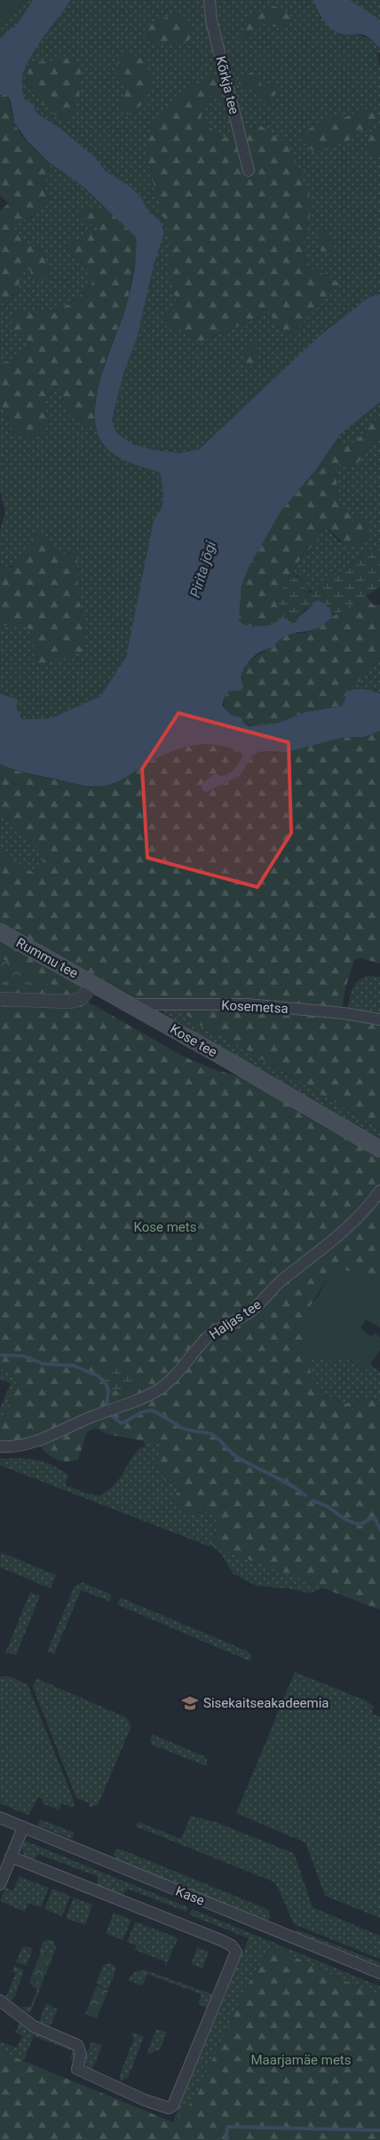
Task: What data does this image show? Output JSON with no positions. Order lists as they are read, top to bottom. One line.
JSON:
{"streets":{"main road":["Rummu tee","Kose tee"],"street":["Kõrkja tee","Kosemetsa","Haljas tee","Kase"]},"crossings":[["Rummu tee","Kose tee"],["Kosemetsa","Kose tee"]],"water":["Pirita jõgi"],"parks":["Kose mets","Maarjamäe mets"],"places":{"school or university":["Sisekaitseakadeemia"]}}
